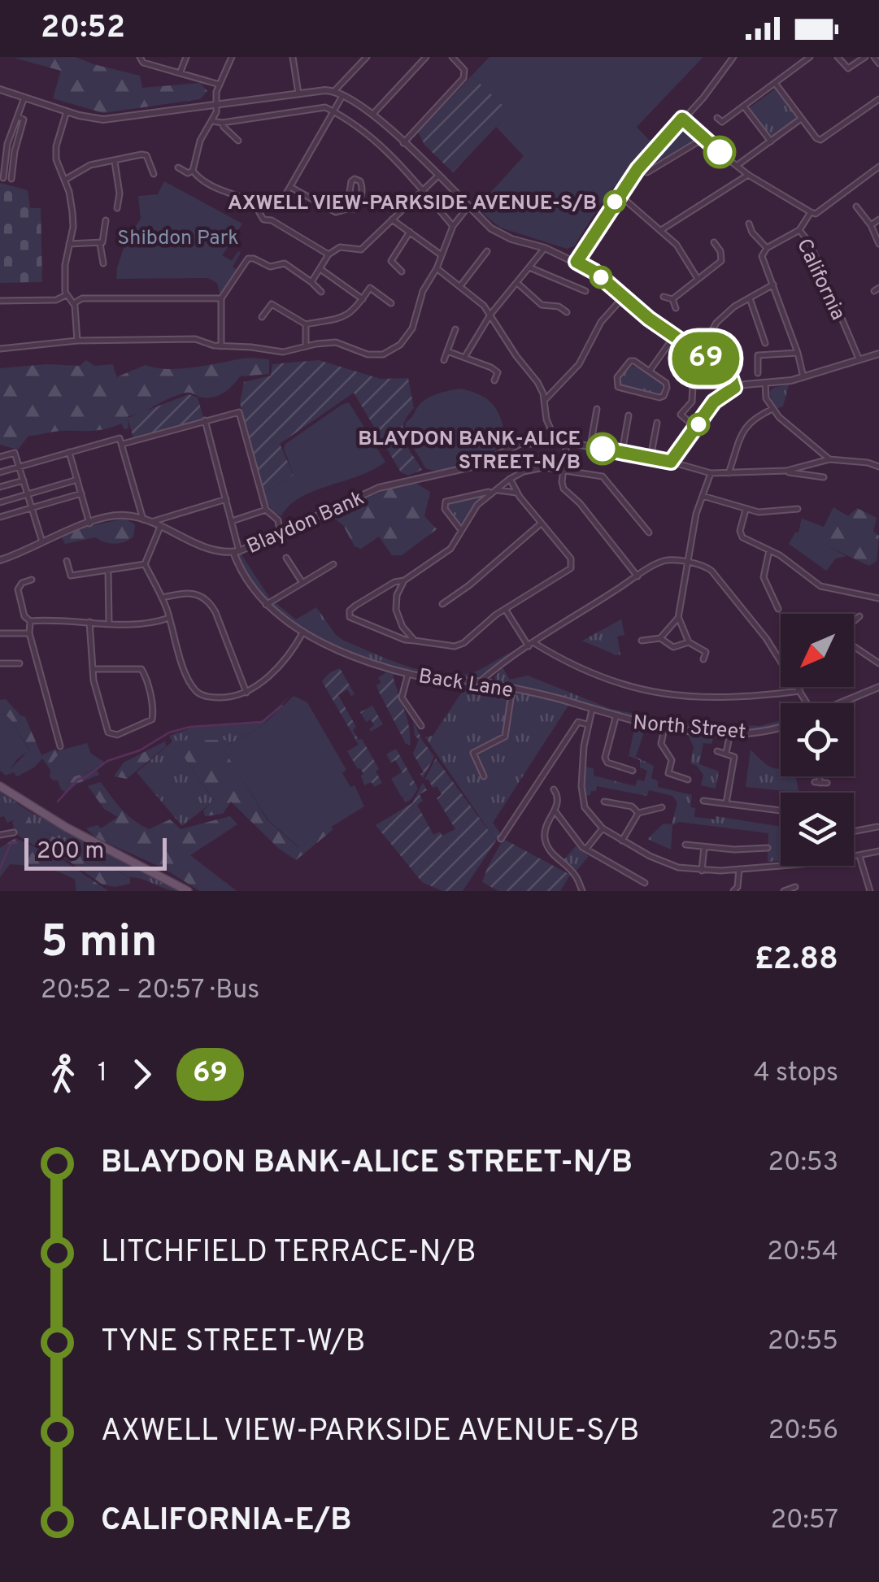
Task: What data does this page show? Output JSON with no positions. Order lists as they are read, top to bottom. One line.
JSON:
{"streets":{"street":["California","Blaydon Bank","Back Lane","North Street"]},"crossings":[["Blaydon Bank","Back Lane"],["Back Lane","North Street"]],"parks":["Shibdon Park"],"places":["AXWELL VIEW-PARKSIDE AVENUE-S/B","BLAYDON BANK-ALICE STREET-N/B"],"lines":["bus line 69"],"scale_bar":"200 m","north":"bottom left","page":{"status":"20:52","on_map":"69","scale":"200 m","heading":["5 min","20:52 – 20:57 · Bus","£2.88"],"legs":["1","69","4 stops"],"list":[{"name":"BLAYDON BANK-ALICE STREET-N/B","value":"20:53"},{"name":"LITCHFIELD TERRACE-N/B","value":"20:54"},{"name":"TYNE STREET-W/B","value":"20:55"},{"name":"AXWELL VIEW-PARKSIDE AVENUE-S/B","value":"20:56"},{"name":"CALIFORNIA-E/B","value":"20:57"}]}}
